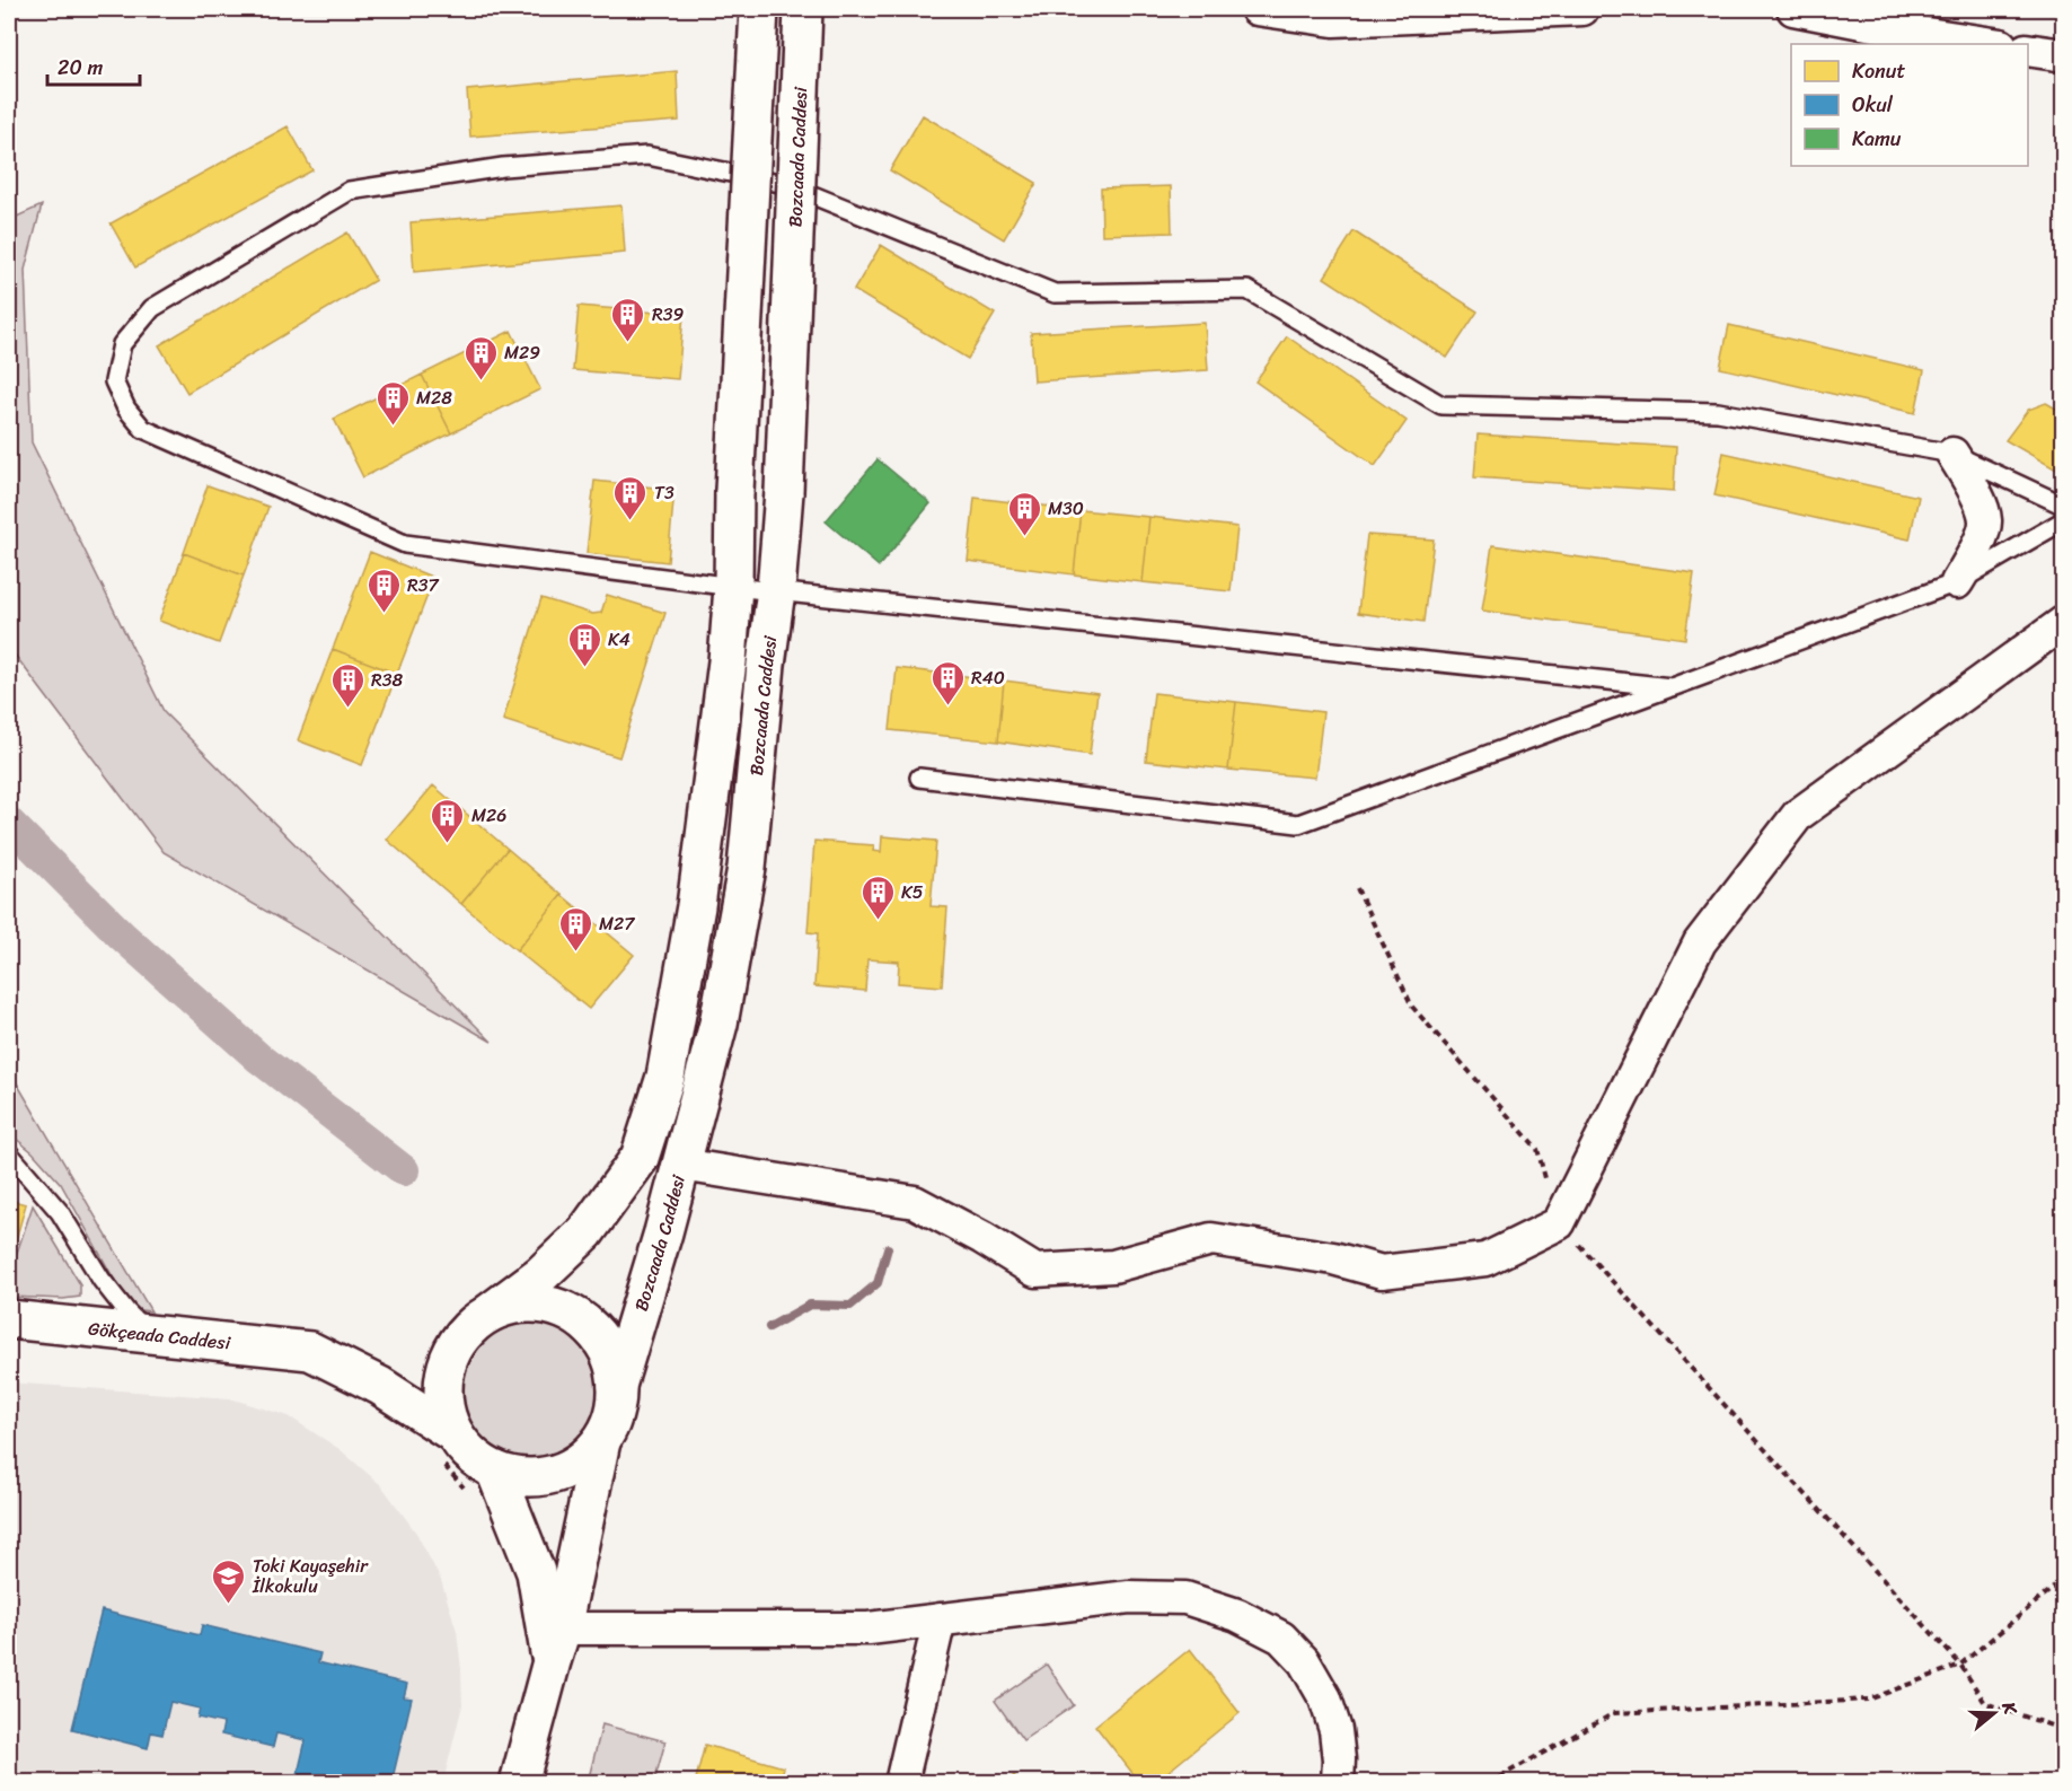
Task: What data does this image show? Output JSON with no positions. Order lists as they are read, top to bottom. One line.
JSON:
{"streets":{"street":["Bozcaada Caddesi","Gökçeada Caddesi"]},"crossings":[["Bozcaada Caddesi","Gökçeada Caddesi"]],"places":{"building":["R39","M29","M28","T3","M30","R37","K4","R40","R38","M26","K5","M27"],"school or university":["Toki Kayaşehir İlkokulu"]},"legend":["Konut","Okul","Kamu"],"scale_bar":"20 m","north":"right"}
